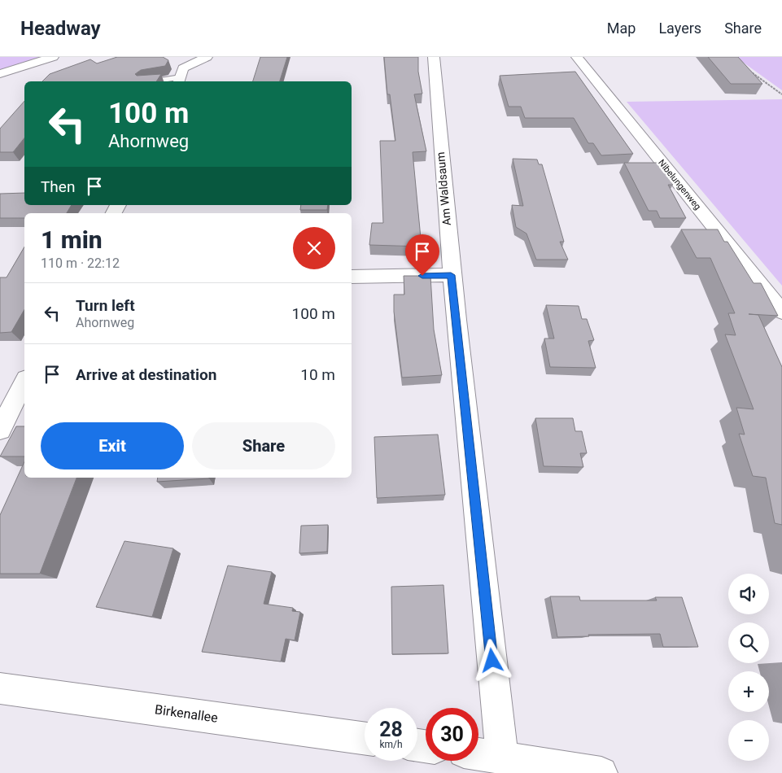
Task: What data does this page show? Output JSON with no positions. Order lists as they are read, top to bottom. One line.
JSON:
{"streets":{"street":["Nibelungenweg","Am Waldsaum","Birkenallee"]},"page":{"header":"Headway","nav":["Map","Layers","Share"],"turn":["100 m","Ahornweg"],"then":"Then","heading":["1 min","110 m · 22:12"],"list":[{"name":"Turn left","note":"Ahornweg","value":"100 m"},{"name":"Arrive at destination","value":"10 m"}],"buttons":["Exit","Share"],"map_buttons":["+","−"],"speed":"28 km/h","limit":"30"}}
